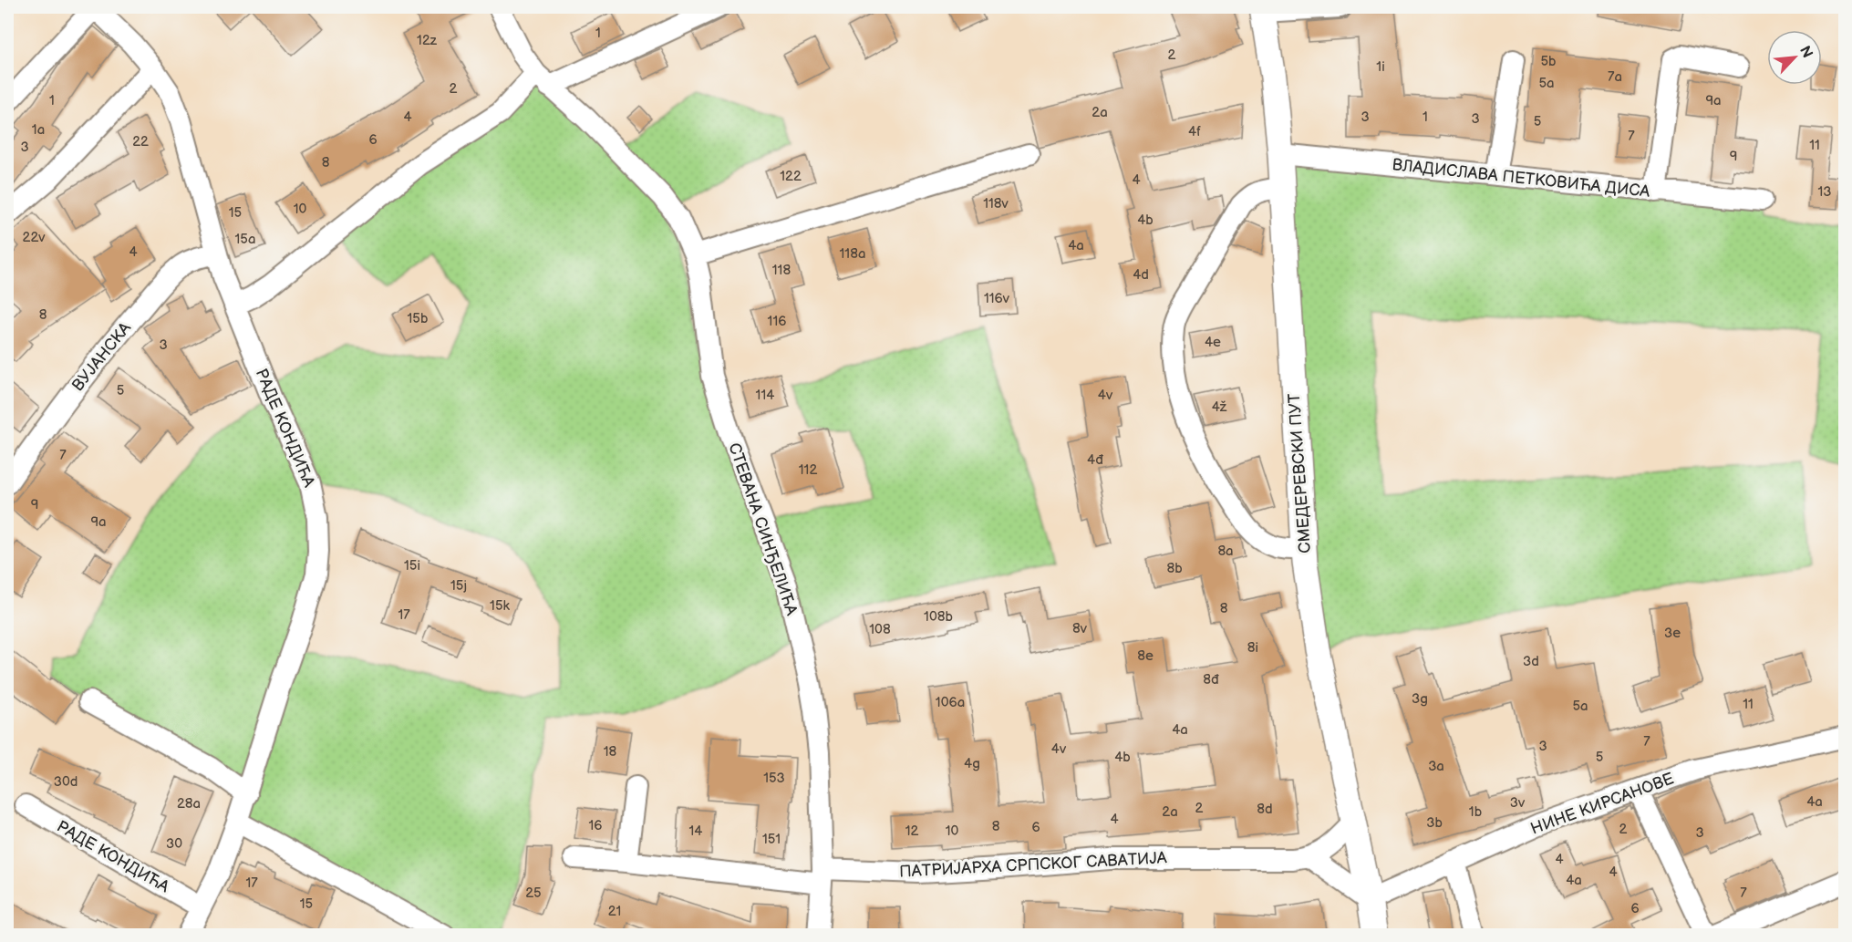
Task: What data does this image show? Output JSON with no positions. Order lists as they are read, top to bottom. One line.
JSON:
{"streets":{"main road":["СМЕДЕРЕВСКИ ПУТ"],"street":["ВЛАДИСЛАВА ПЕТКОВИЋА ДИСА","ВУЈАНСКА","РАДЕ КОНДИЋА","СТЕВАНА СИНЂЕЛИЋА","НИНЕ КИРСАНОВЕ","ПАТРИЈАРХА СРПСКОГ САВАТИЈА"]},"crossings":[["ВЛАДИСЛАВА ПЕТКОВИЋА ДИСА","СМЕДЕРЕВСКИ ПУТ"],["ВУЈАНСКА","РАДЕ КОНДИЋА"],["СМЕДЕРЕВСКИ ПУТ","НИНЕ КИРСАНОВЕ"],["СМЕДЕРЕВСКИ ПУТ","ПАТРИЈАРХА СРПСКОГ САВАТИЈА"],["СТЕВАНА СИНЂЕЛИЋА","ПАТРИЈАРХА СРПСКОГ САВАТИЈА"]],"house_numbers":["1","12z","2","5b","1i","7a","5a","2","1","9a","2a","4","3","1","3","5","1a","4f","7","6","22","11","3","9","8","122","4","13","118v","10","15","4b","22v","15a","4a","4","118a","118","4d","116v","8","15b","116","4e","3","5","114","4v","4ž","7","4đ","112","9","9a","8a","15i","8b","15j","15k","8","17","108b","8v","108","3e","8i","8e","3d","8đ","3g","106a","11","5a","4a","7","3","4v","18","4b","5","4g","3a","153","30d","4a","3v","28a","2","8d","2a","1b","4","3b","16","8","6","2","14","12","10","3","151","30","4","4","4a","17","25","7","15","6","21"],"north":"top right"}
